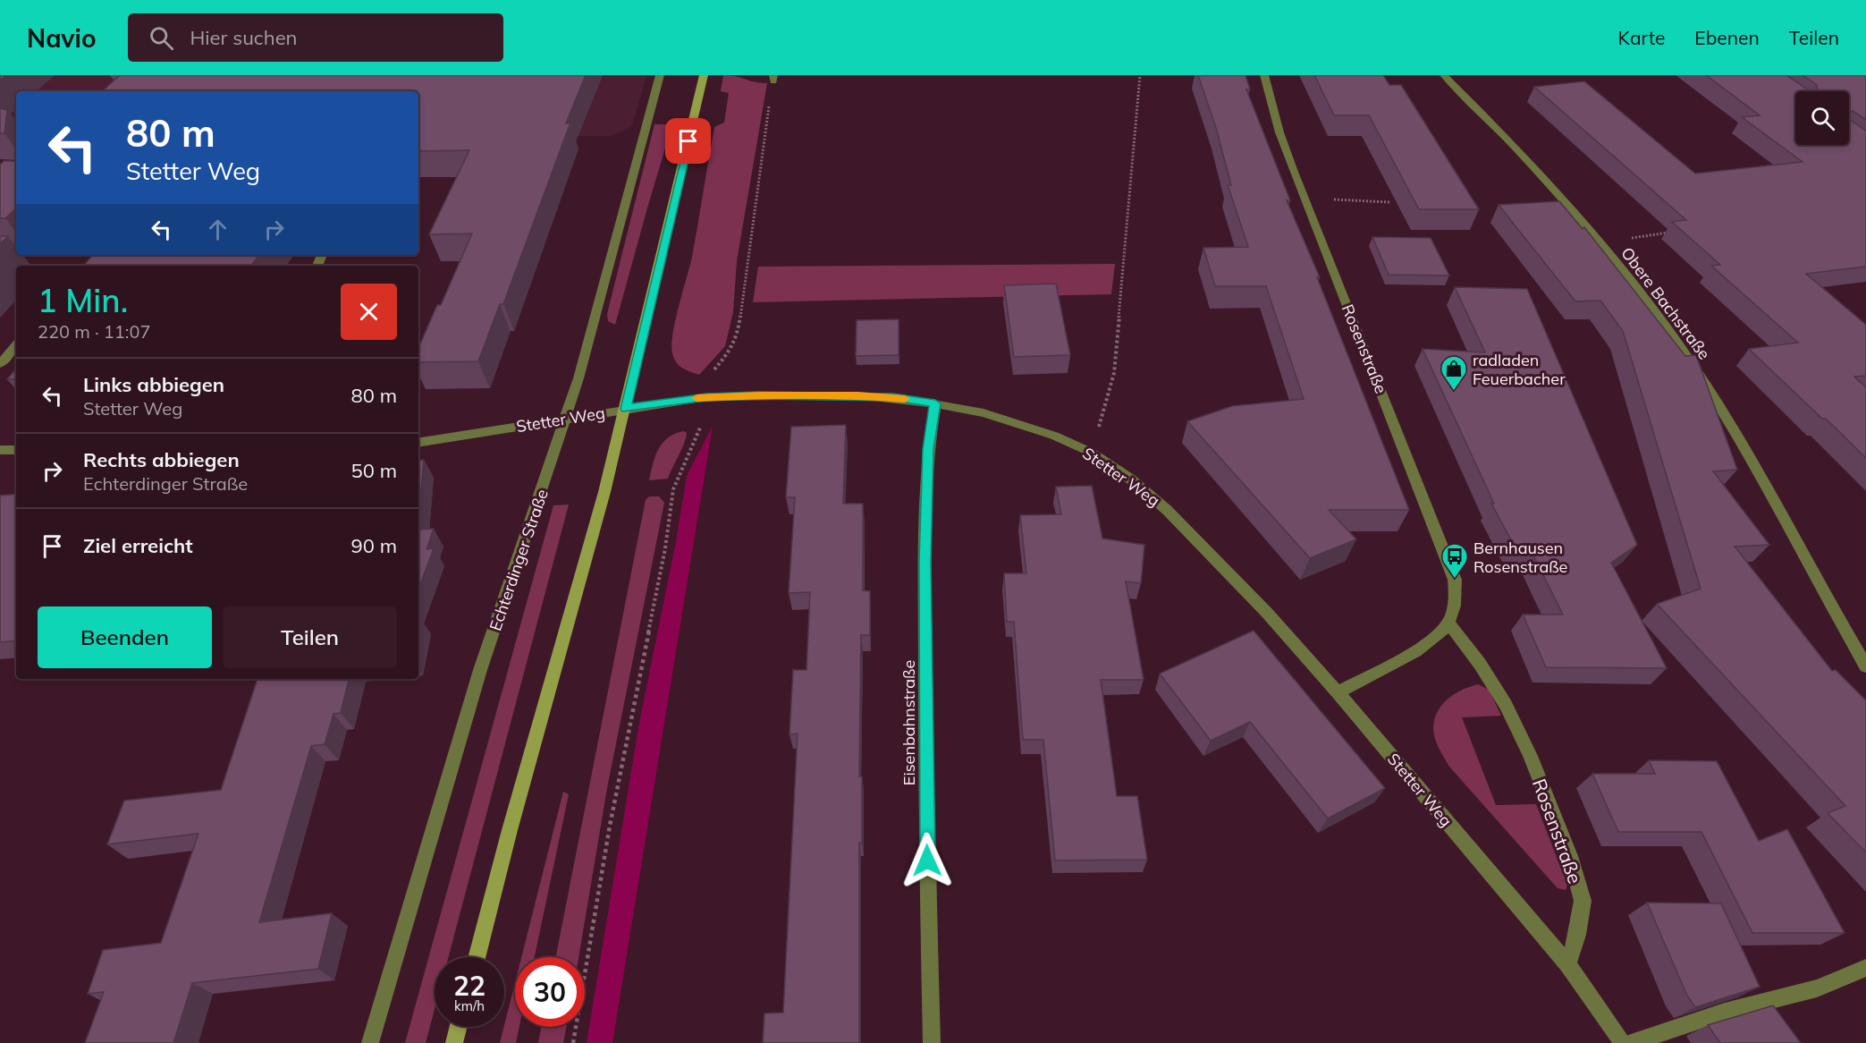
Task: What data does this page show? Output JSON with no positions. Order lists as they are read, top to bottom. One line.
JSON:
{"streets":{"street":["Obere Bachstraße","Rosenstraße","Stetter Weg","Echterdinger Straße","Eisenbahnstraße"]},"crossings":[["Rosenstraße","Stetter Weg"],["Stetter Weg","Echterdinger Straße"],["Stetter Weg","Eisenbahnstraße"]],"places":{"shop":["radladen Feuerbacher"],"bus stop":["Bernhausen Rosenstraße"]},"page":{"header":"Navio","search":"Hier suchen","nav":["Karte","Ebenen","Teilen"],"turn":["80 m","Stetter Weg"],"heading":["1 Min.","220 m · 11:07"],"list":[{"name":"Links abbiegen","note":"Stetter Weg","value":"80 m"},{"name":"Rechts abbiegen","note":"Echterdinger Straße","value":"50 m"},{"name":"Ziel erreicht","value":"90 m"}],"buttons":["Beenden","Teilen"],"speed":"22 km/h","limit":"30"}}
